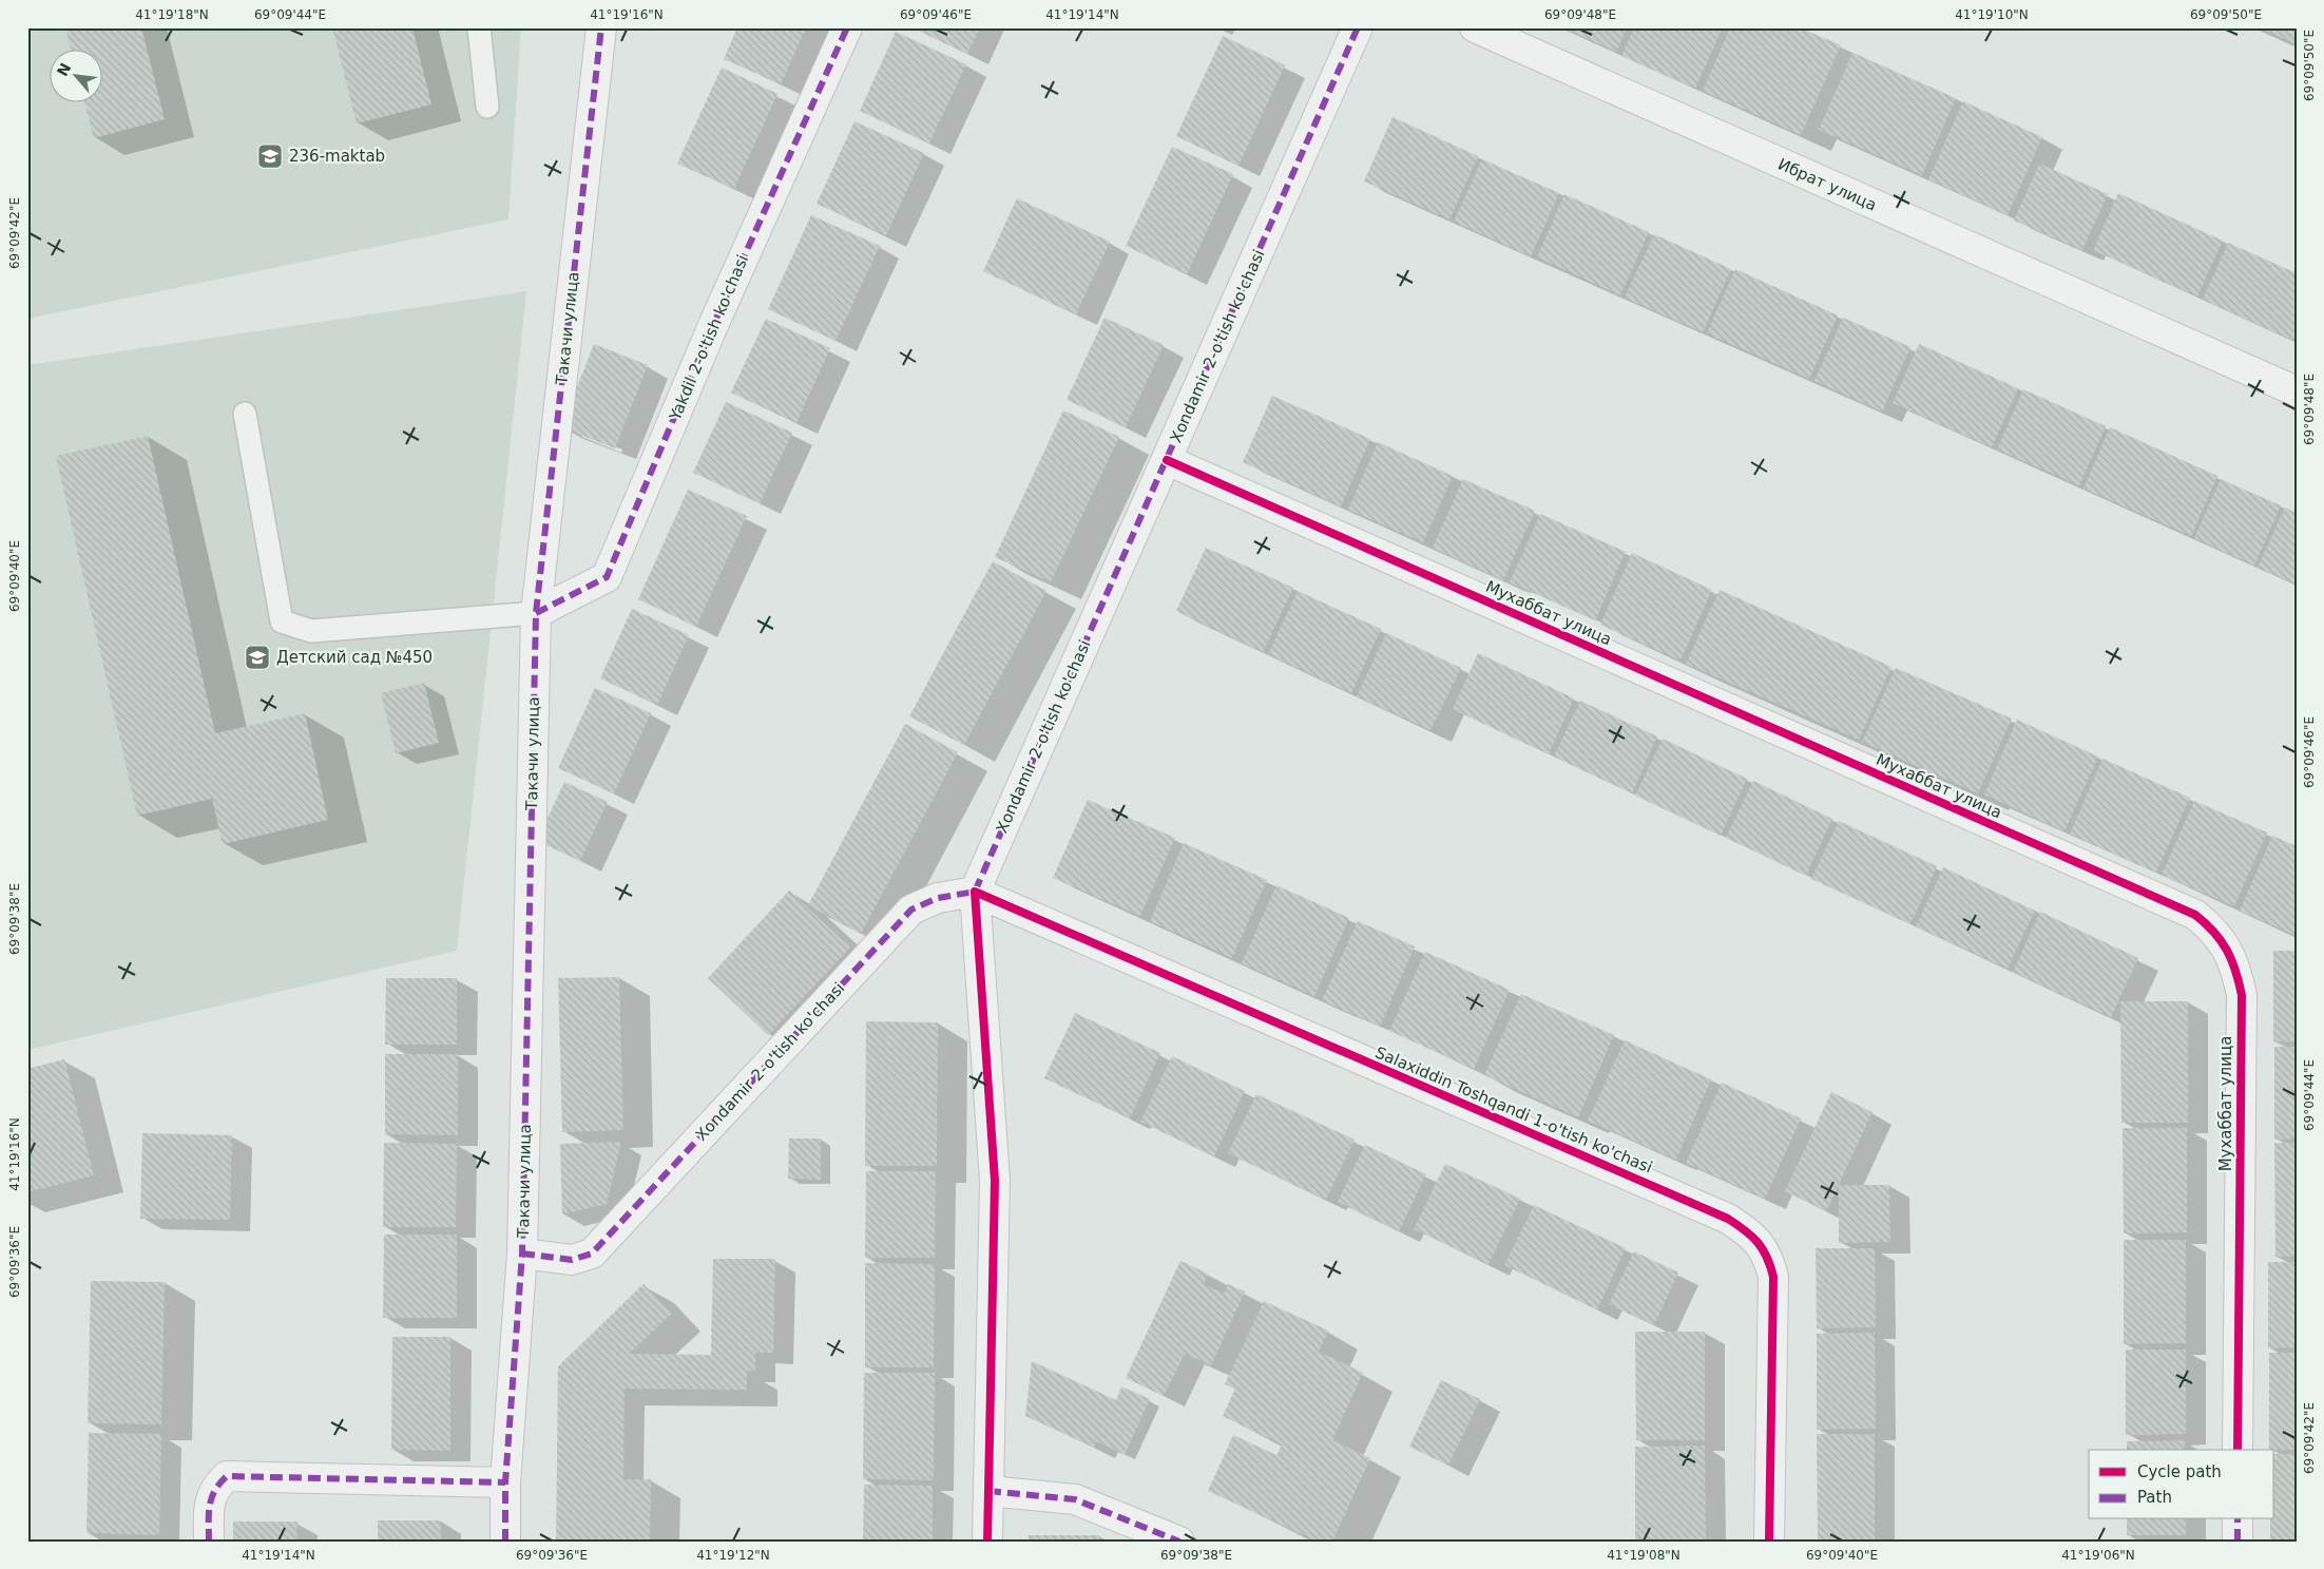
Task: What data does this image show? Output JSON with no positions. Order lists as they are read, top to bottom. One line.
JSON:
{"streets":{"street":["Ибрат улица","Такачи улица","Yakdil 2-o'tish ko'chasi","Xondamir 2-o'tish ko'chasi","Мухаббат улица","Salaxiddin Toshqandi 1-o'tish ko'chasi"]},"crossings":[["Такачи улица","Yakdil 2-o'tish ko'chasi"],["Такачи улица","Xondamir 2-o'tish ko'chasi"],["Xondamir 2-o'tish ko'chasi","Мухаббат улица"],["Xondamir 2-o'tish ko'chasi","Salaxiddin Toshqandi 1-o'tish ko'chasi"]],"places":{"school or university":["236-maktab","Детский сад №450"]},"legend":["Cycle path","Path"],"north":"top left","coordinates":["41°19'18\"N","69°09'44\"E","41°19'16\"N","69°09'46\"E","41°19'14\"N","69°09'48\"E","41°19'10\"N","69°09'50\"E","69°09'42\"E","69°09'40\"E","69°09'38\"E","69°09'36\"E","41°19'12\"N","41°19'08\"N","41°19'06\"N"]}
